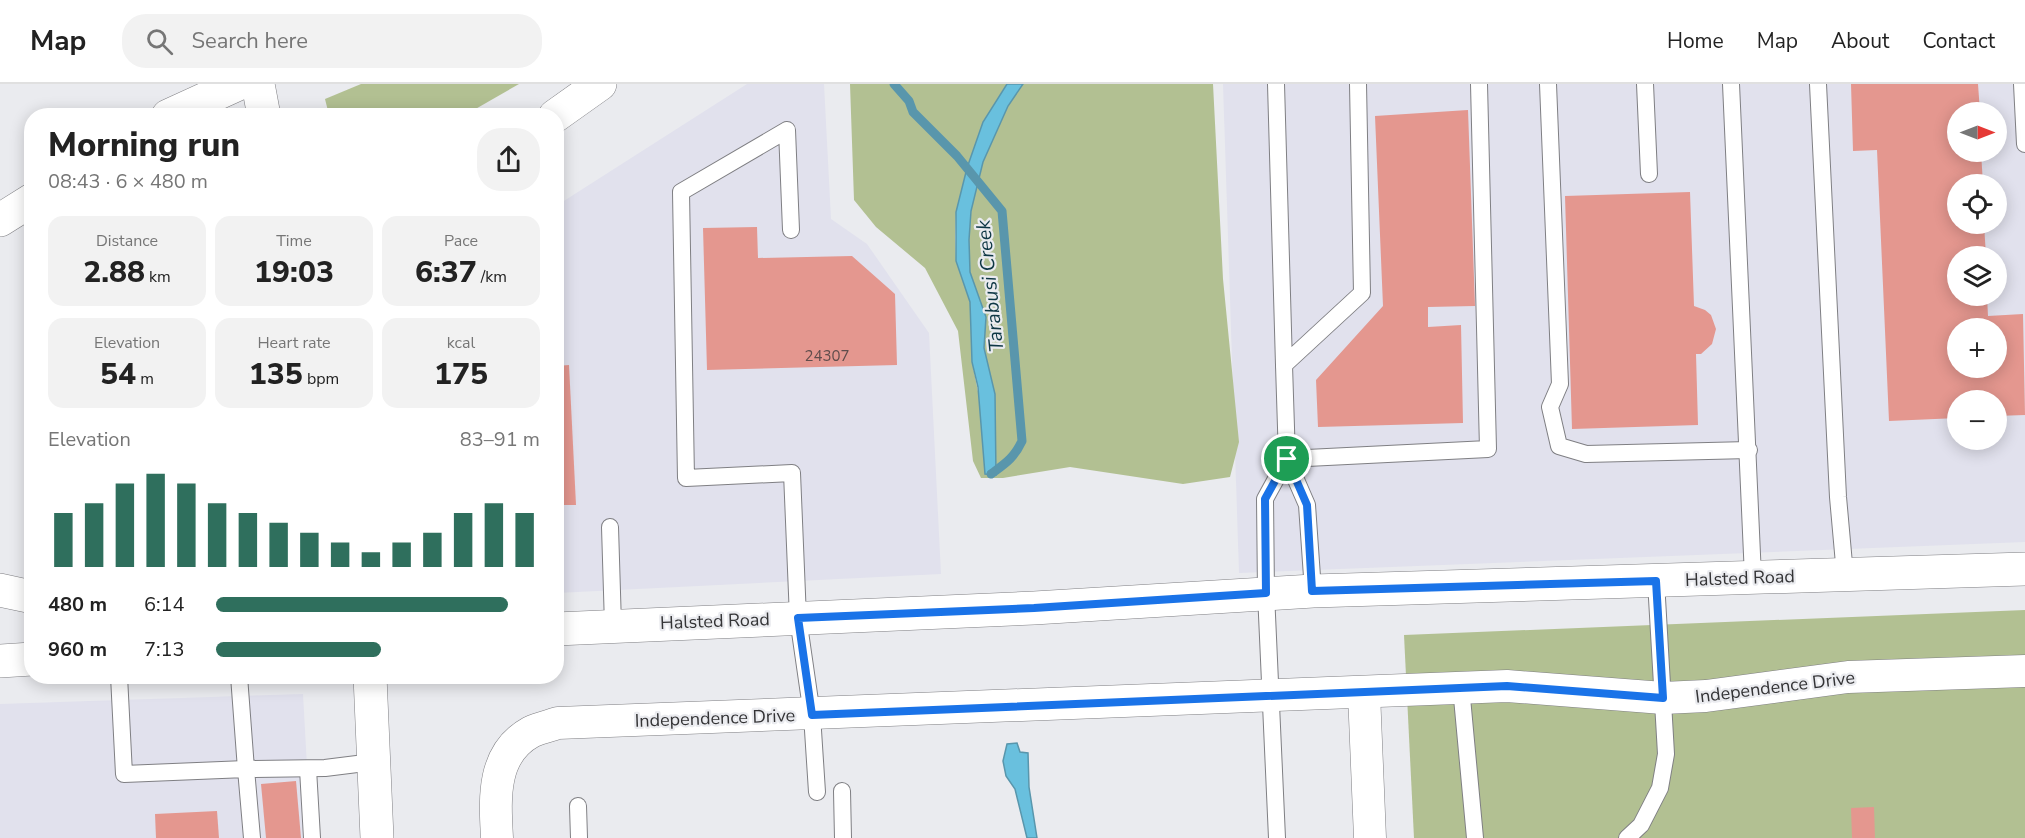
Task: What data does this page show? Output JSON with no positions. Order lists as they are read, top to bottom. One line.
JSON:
{"streets":{"main road":["Halsted Road"],"street":["Independence Drive"]},"water":["Tarabusi Creek"],"house_numbers":["24307"],"north":"right","page":{"header":"Map","search":"Search here","nav":["Home","Map","About","Contact"],"map_buttons":["+","−"],"heading":["Morning run","08:43 · 6 × 480 m"],"stats":[["Distance","2.88 km"],["Time","19:03"],["Pace","6:37 /km"],["Elevation","54 m"],["Heart rate","135 bpm"],["kcal","175"]],"chart":["Elevation","83–91 m"],"list":[{"name":"480 m","note":"6:14"},{"name":"960 m","note":"7:13"}]}}
